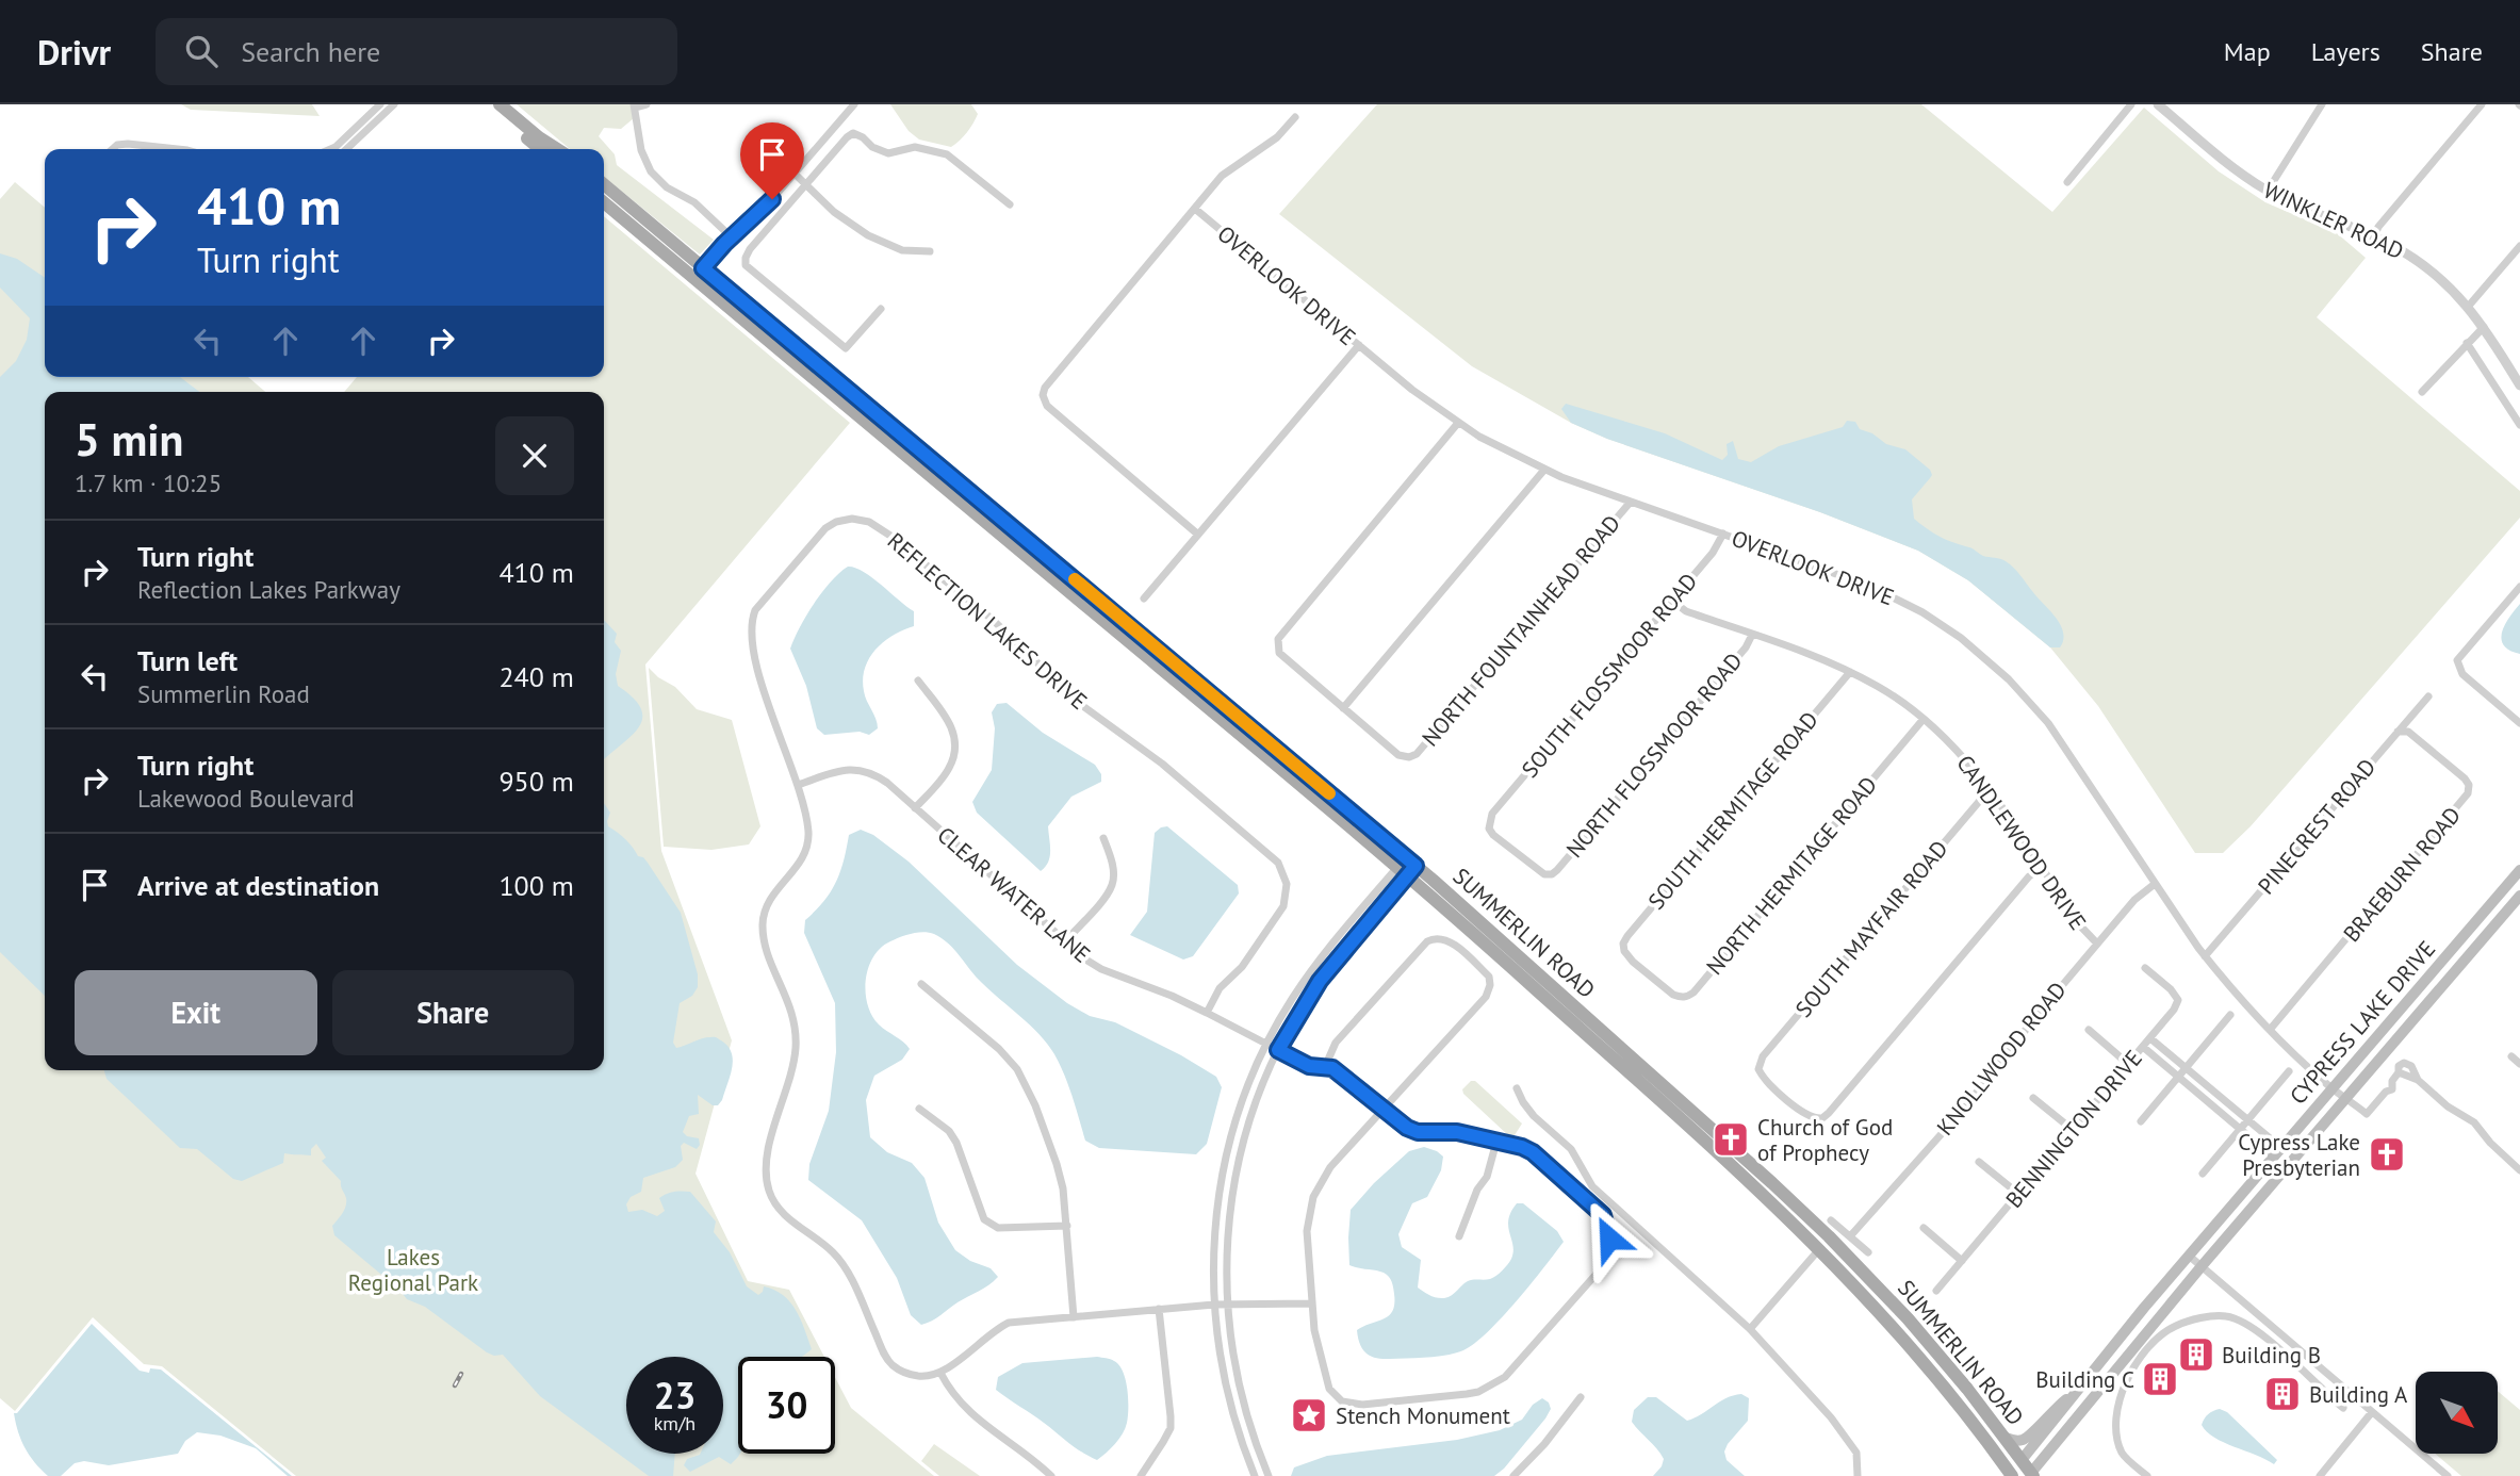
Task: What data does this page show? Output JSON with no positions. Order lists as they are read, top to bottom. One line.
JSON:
{"streets":{"main road":["SUMMERLIN ROAD","CYPRESS LAKE DRIVE"],"street":["WINKLER ROAD","OVERLOOK DRIVE","REFLECTION LAKES DRIVE","NORTH FOUNTAINHEAD ROAD","SOUTH FLOSSMOOR ROAD","NORTH FLOSSMOOR ROAD","SOUTH HERMITAGE ROAD","PINECREST ROAD","CANDLEWOOD DRIVE","BRAEBURN ROAD","NORTH HERMITAGE ROAD","CLEAR WATER LANE","SOUTH MAYFAIR ROAD","KNOLLWOOD ROAD","BENNINGTON DRIVE"]},"crossings":[["OVERLOOK DRIVE","NORTH FOUNTAINHEAD ROAD"],["OVERLOOK DRIVE","SOUTH FLOSSMOOR ROAD"],["OVERLOOK DRIVE","PINECREST ROAD"],["OVERLOOK DRIVE","BRAEBURN ROAD"],["OVERLOOK DRIVE","CYPRESS LAKE DRIVE"],["OVERLOOK DRIVE","KNOLLWOOD ROAD"],["REFLECTION LAKES DRIVE","CLEAR WATER LANE"],["SOUTH FLOSSMOOR ROAD","NORTH FLOSSMOOR ROAD"],["SOUTH FLOSSMOOR ROAD","CANDLEWOOD DRIVE"],["NORTH FLOSSMOOR ROAD","CANDLEWOOD DRIVE"],["SOUTH HERMITAGE ROAD","CANDLEWOOD DRIVE"],["SOUTH HERMITAGE ROAD","NORTH HERMITAGE ROAD"],["PINECREST ROAD","BRAEBURN ROAD"],["CANDLEWOOD DRIVE","NORTH HERMITAGE ROAD"],["CANDLEWOOD DRIVE","SOUTH MAYFAIR ROAD"],["CANDLEWOOD DRIVE","KNOLLWOOD ROAD"],["SUMMERLIN ROAD","CYPRESS LAKE DRIVE"]],"parks":["Lakes Regional Park"],"places":{"church":["Church of God of Prophecy","Cypress Lake Presbyterian"],"building":["Building B","Building C","Building A"],"place":["Stench Monument"]},"north":"bottom right","page":{"header":"Drivr","search":"Search here","nav":["Map","Layers","Share"],"turn":["410 m","Turn right"],"heading":["5 min","1.7 km · 10:25"],"list":[{"name":"Turn right","note":"Reflection Lakes Parkway","value":"410 m"},{"name":"Turn left","note":"Summerlin Road","value":"240 m"},{"name":"Turn right","note":"Lakewood Boulevard","value":"950 m"},{"name":"Arrive at destination","value":"100 m"}],"buttons":["Exit","Share"],"speed":"23 km/h","limit":"30"}}
